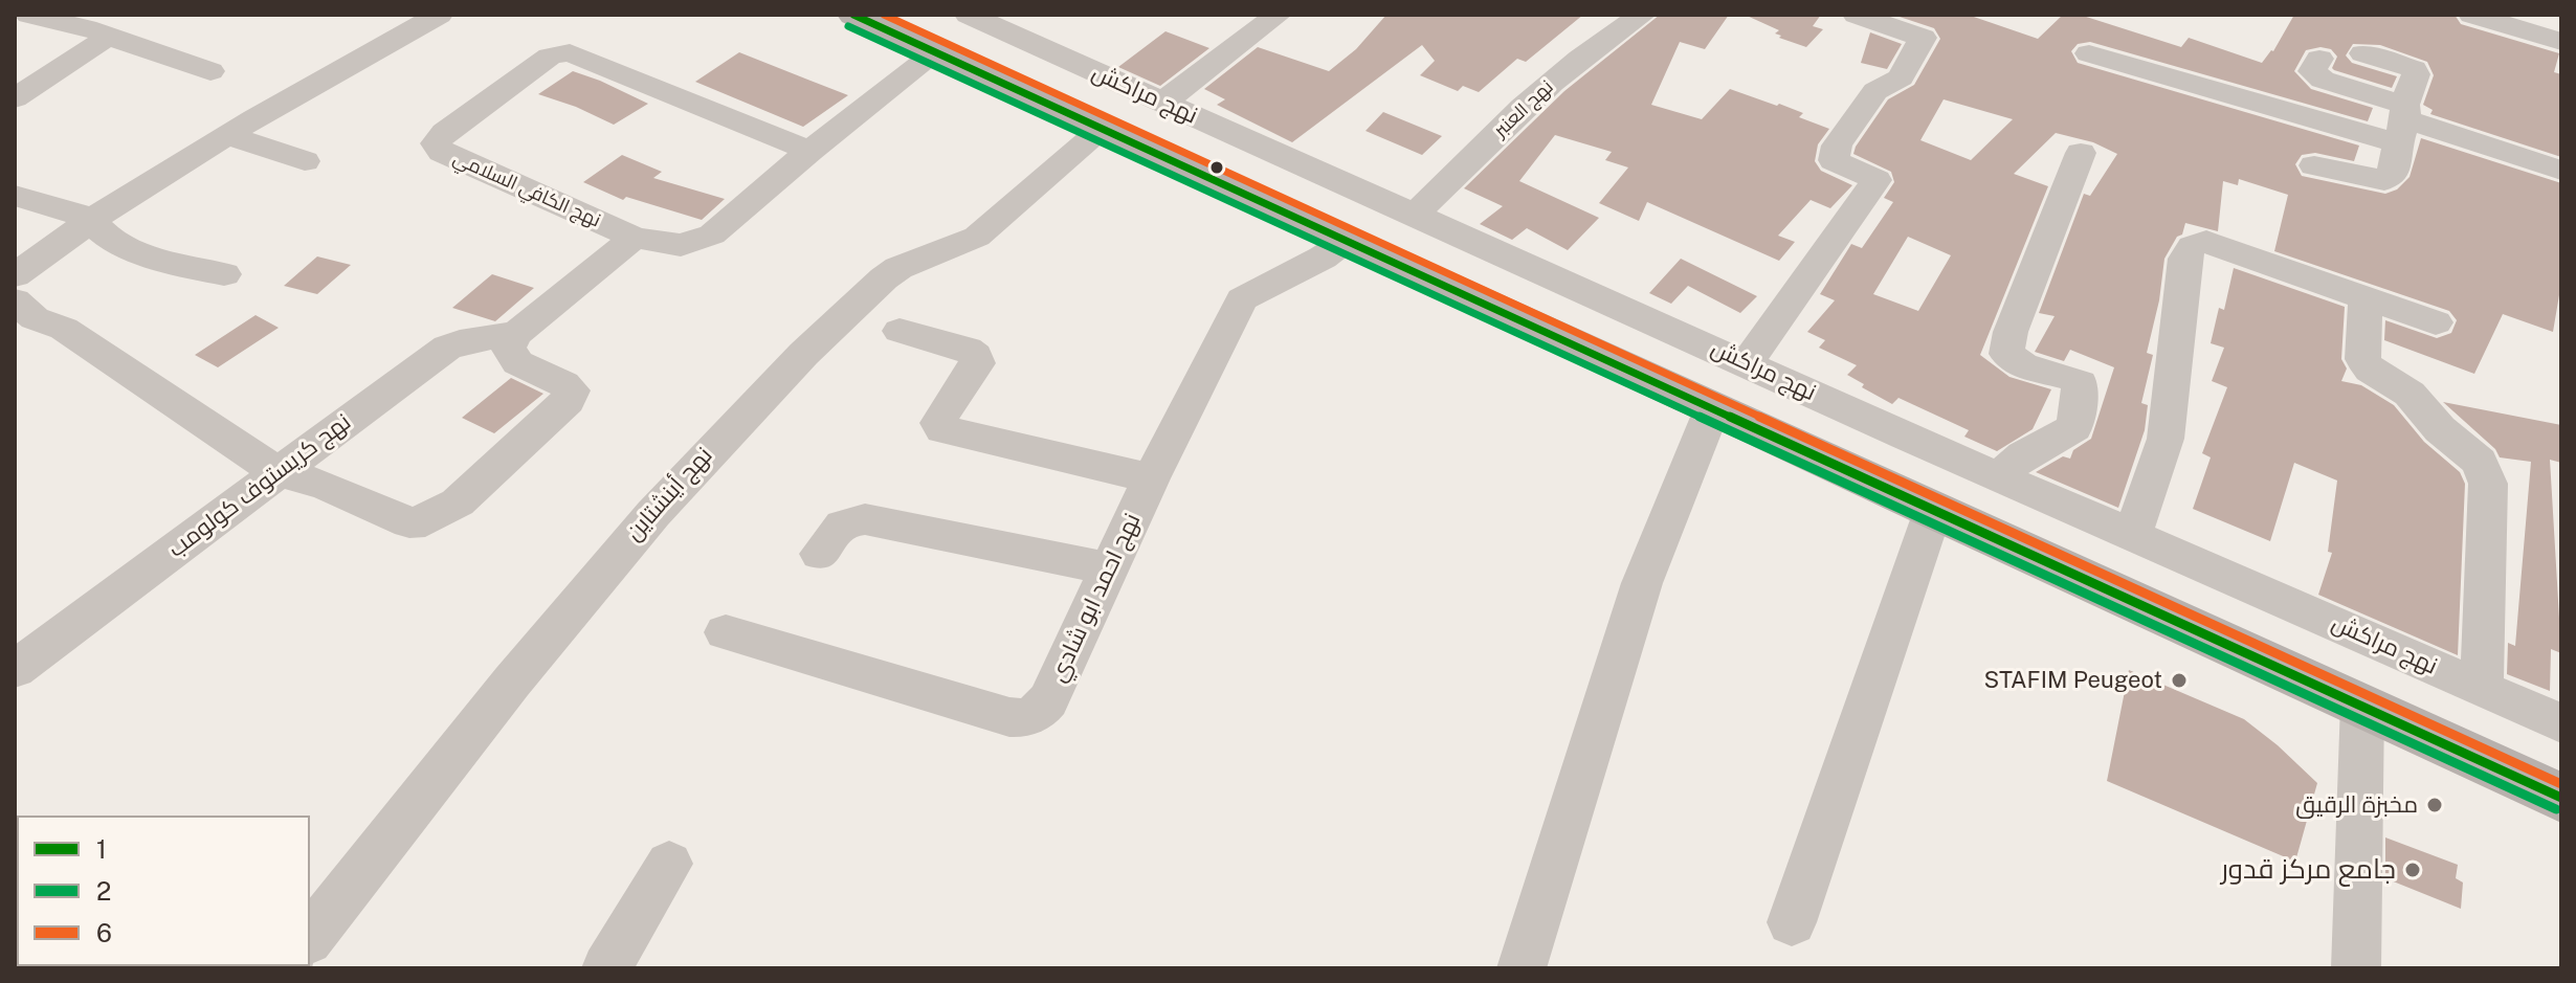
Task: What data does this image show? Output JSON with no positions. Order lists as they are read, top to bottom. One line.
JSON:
{"streets":{"street":["نهج مراكش","نهج العنبر","نهج الكافي السلامي","نهج كريستوف كولومب","نهج أينشتاين","نهج احمد ابو شادي"]},"crossings":[["نهج مراكش","نهج العنبر"]],"places":["STAFIM Peugeot","مخبزة الرقيق","جامع مركز قدور"],"lines":["transit line 1","transit line 6","transit line 2"],"legend":["1","2","6"]}
